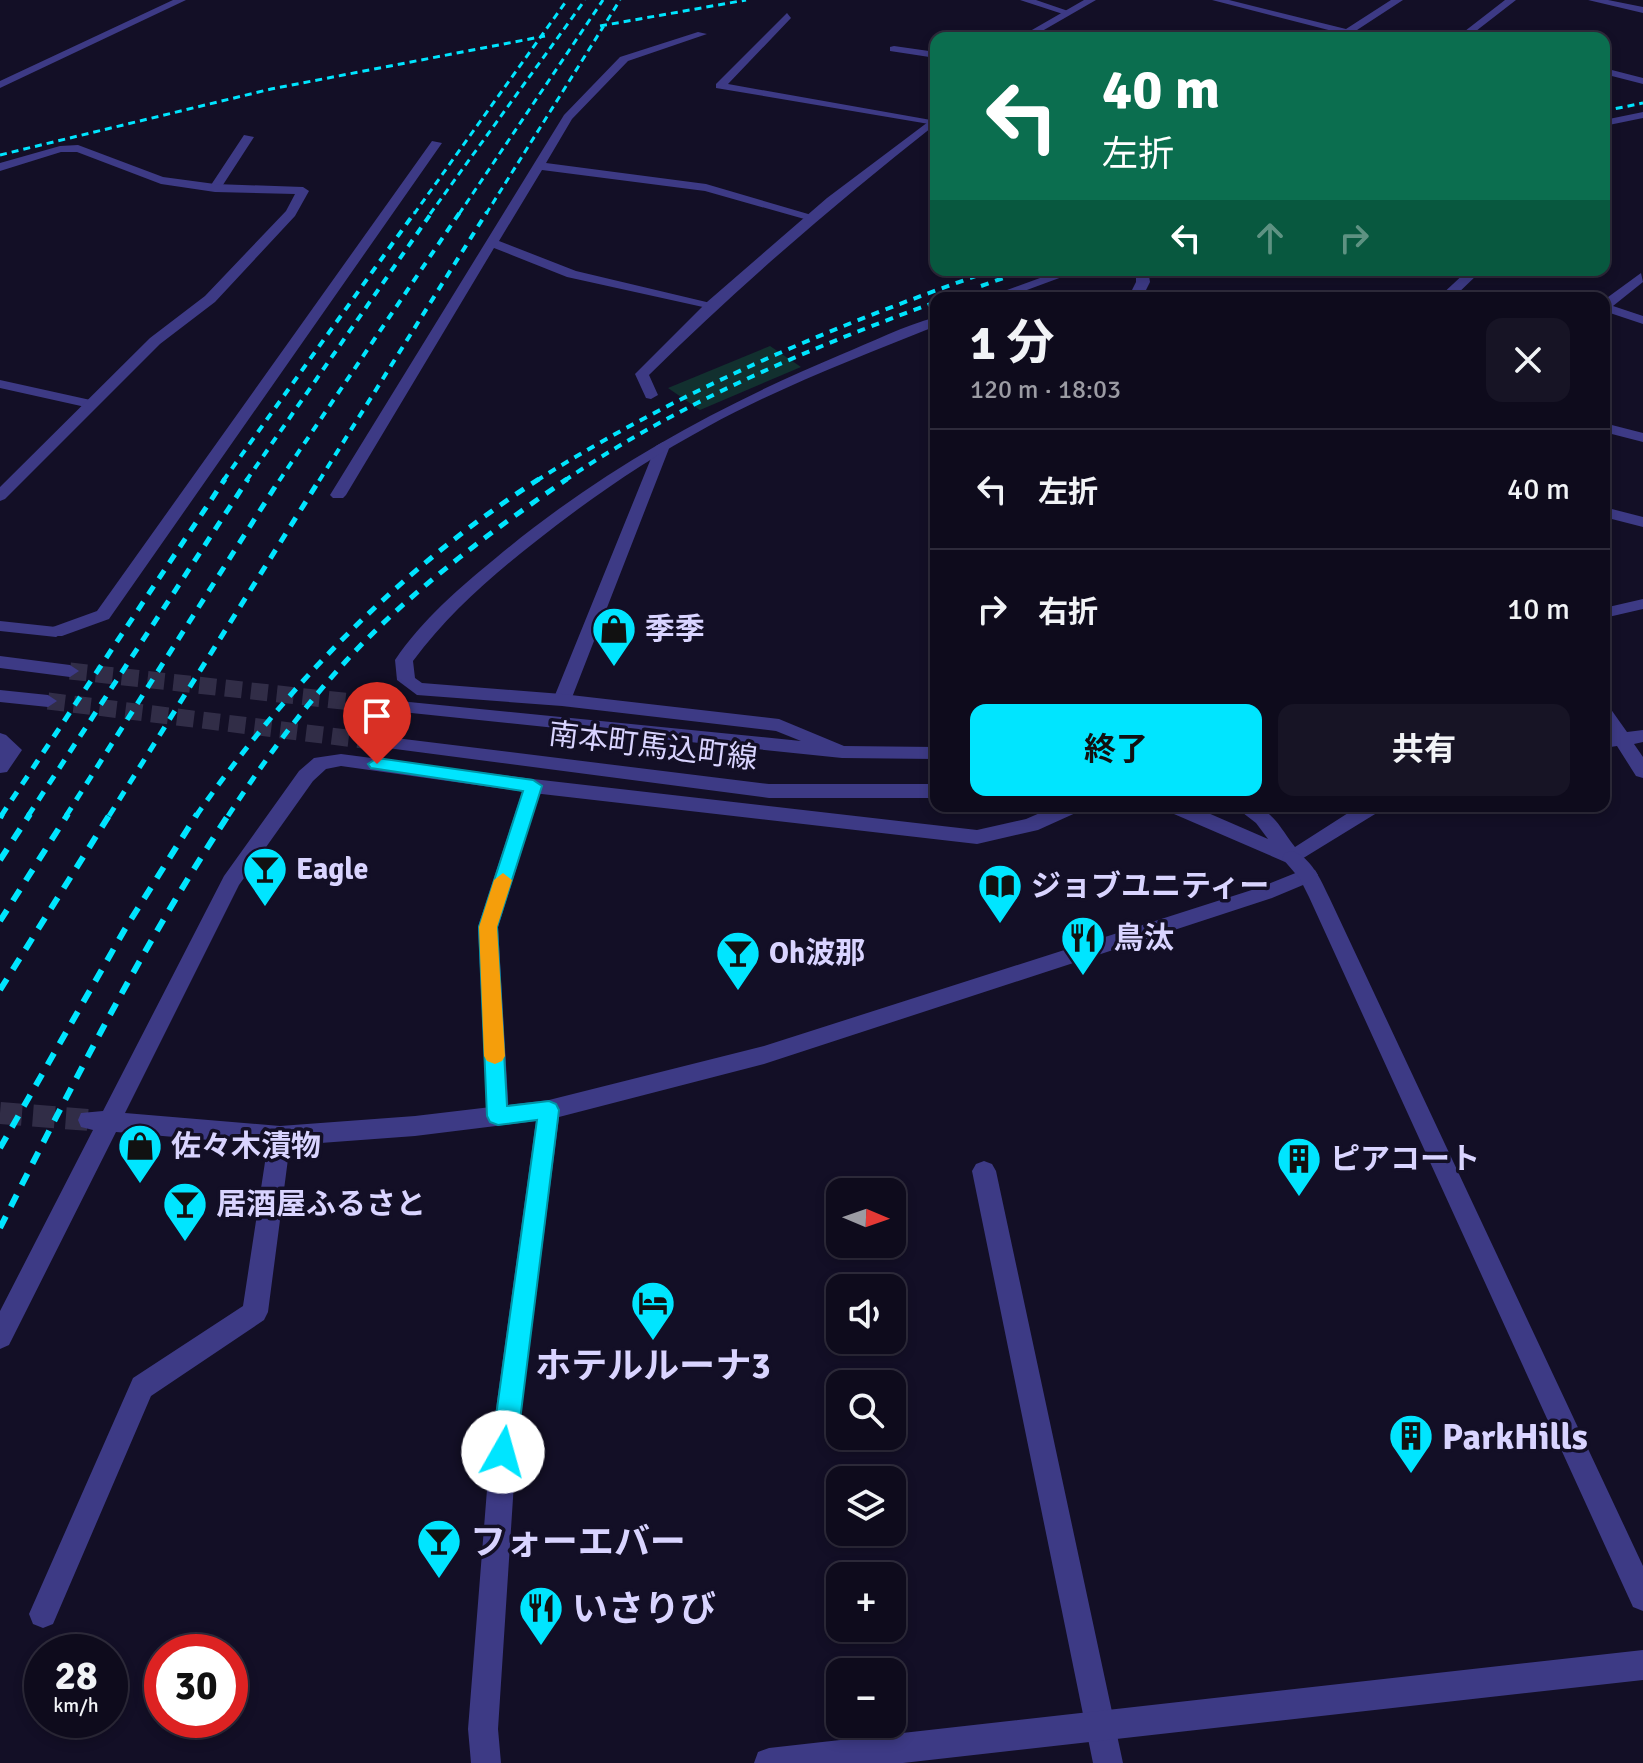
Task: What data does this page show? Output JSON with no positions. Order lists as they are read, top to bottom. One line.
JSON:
{"streets":{"street":["南本町馬込町線"]},"places":{"shop":["季季","佐々木漬物"],"bar":["Eagle","Oh波那","居酒屋ふるさと","フォーエバー"],"library":["ジョブユニティー"],"restaurant":["鳥汰","いさりび"],"building":["ピアコート","ParkHills"],"hotel":["ホテルルーナ3"]},"north":"right","page":{"turn":["40 m","左折"],"heading":["1 分","120 m · 18:03"],"list":[{"name":"左折","value":"40 m"},{"name":"右折","value":"10 m"}],"buttons":["終了","共有"],"map_buttons":["+","−"],"speed":"28 km/h","limit":"30"}}
